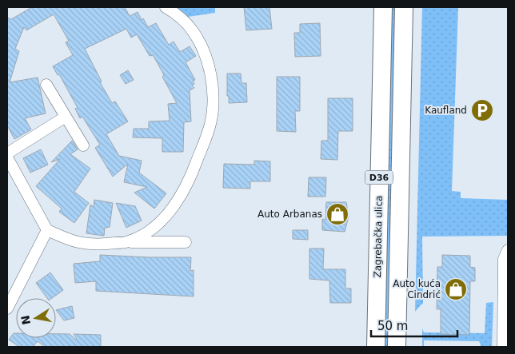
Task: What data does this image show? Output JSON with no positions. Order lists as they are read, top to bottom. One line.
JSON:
{"streets":{"main road":["D36","Zagrebačka ulica"]},"places":{"parking":["Kaufland"],"shop":["Auto Arbanas","Auto kuća Cindrić"]},"scale_bar":"50 m","north":"left"}
